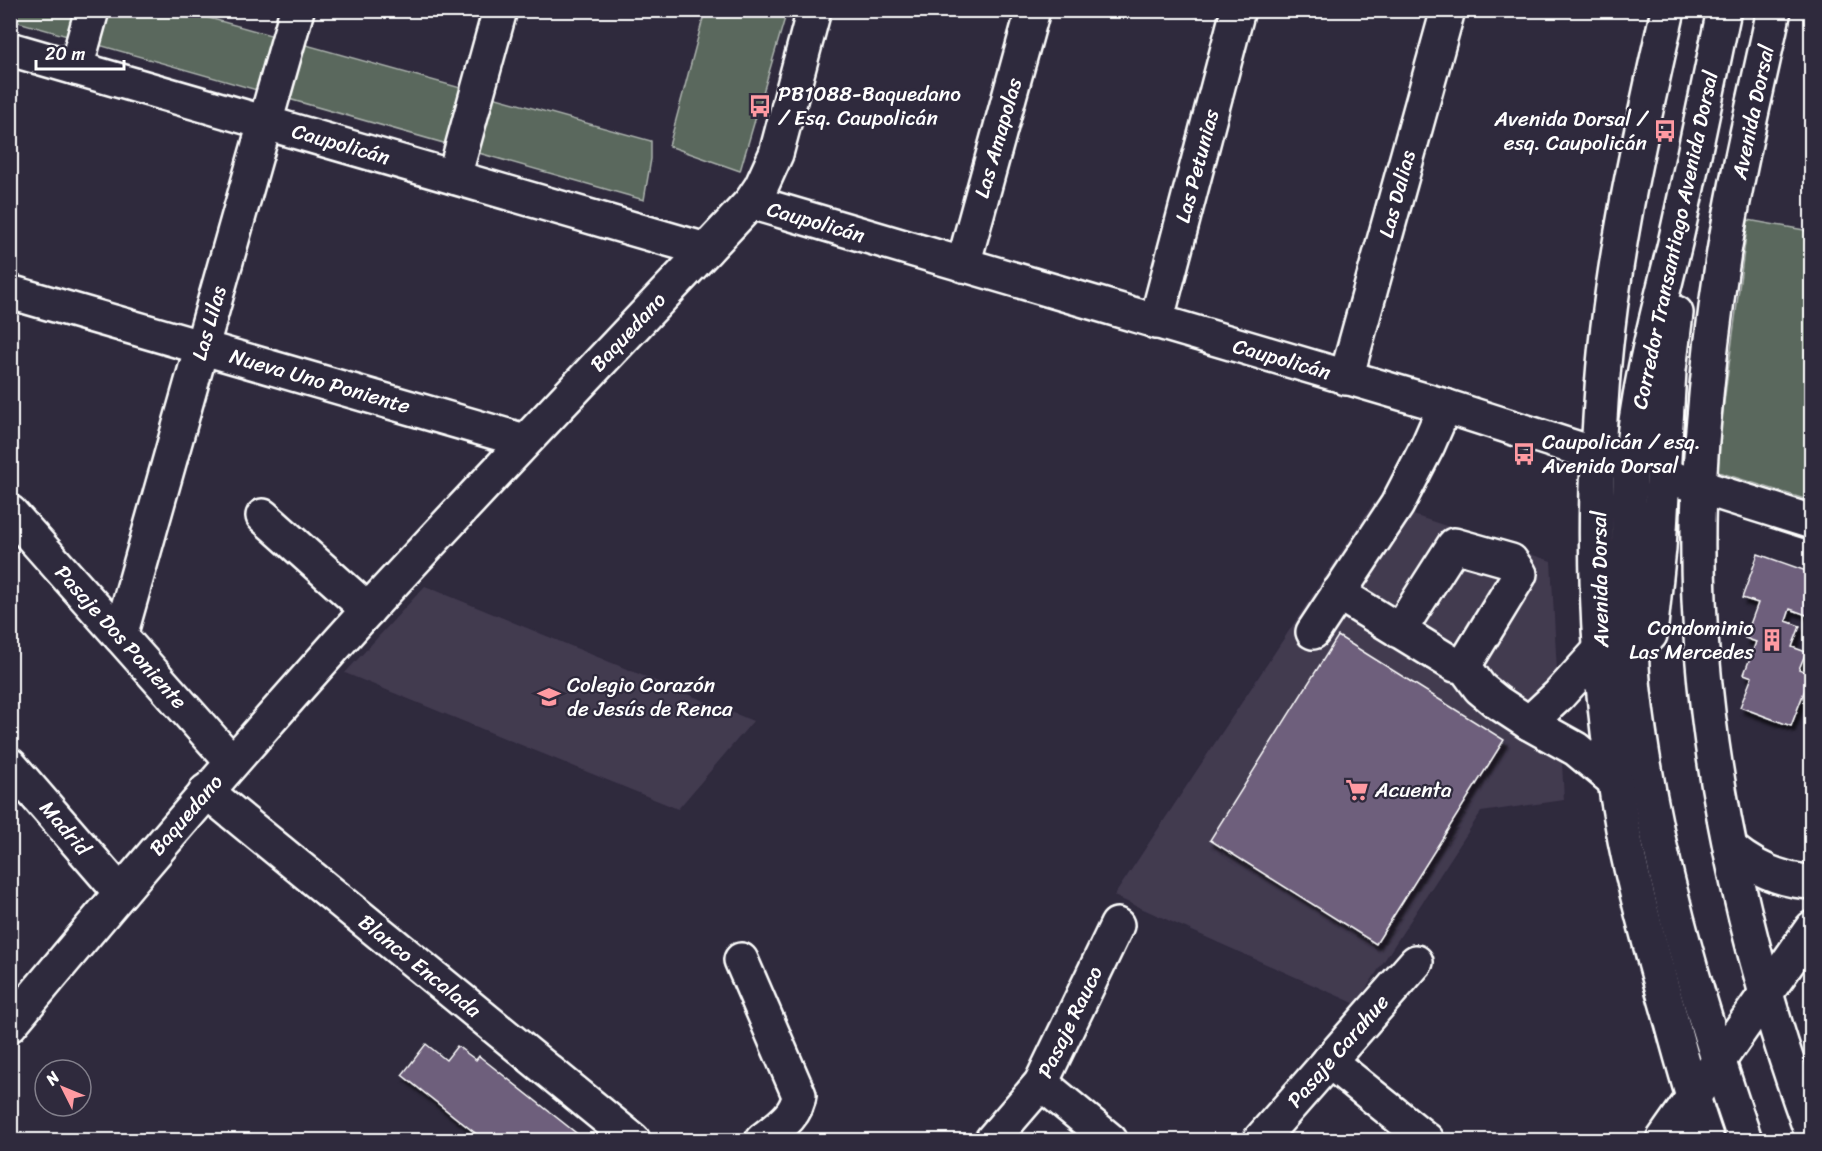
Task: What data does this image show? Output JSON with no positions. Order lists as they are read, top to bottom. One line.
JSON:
{"streets":{"street":["Avenida Dorsal","Las Amapolas","Caupolicán","Las Petunias","Las Dalias","Corredor Transantiago Avenida Dorsal","Las Lilas","Baquedano","Nueva Uno Poniente","Pasaje Dos Poniente","Madrid","Blanco Encalada","Pasaje Rauco","Pasaje Carahue"]},"crossings":[["Avenida Dorsal","Caupolicán"],["Las Amapolas","Caupolicán"],["Caupolicán","Las Petunias"],["Caupolicán","Las Dalias"],["Caupolicán","Corredor Transantiago Avenida Dorsal"],["Caupolicán","Las Lilas"],["Caupolicán","Baquedano"],["Las Lilas","Nueva Uno Poniente"],["Las Lilas","Pasaje Dos Poniente"],["Baquedano","Nueva Uno Poniente"],["Baquedano","Pasaje Dos Poniente"],["Baquedano","Madrid"],["Baquedano","Blanco Encalada"]],"places":{"bus stop":["PB1088-Baquedano / Esq. Caupolicán","Avenida Dorsal / esq. Caupolicán","Caupolicán / esq. Avenida Dorsal"],"building":["Condominio Las Mercedes"],"school or university":["Colegio Corazón de Jesús de Renca"],"supermarket":["Acuenta"]},"scale_bar":"20 m","north":"top left"}
